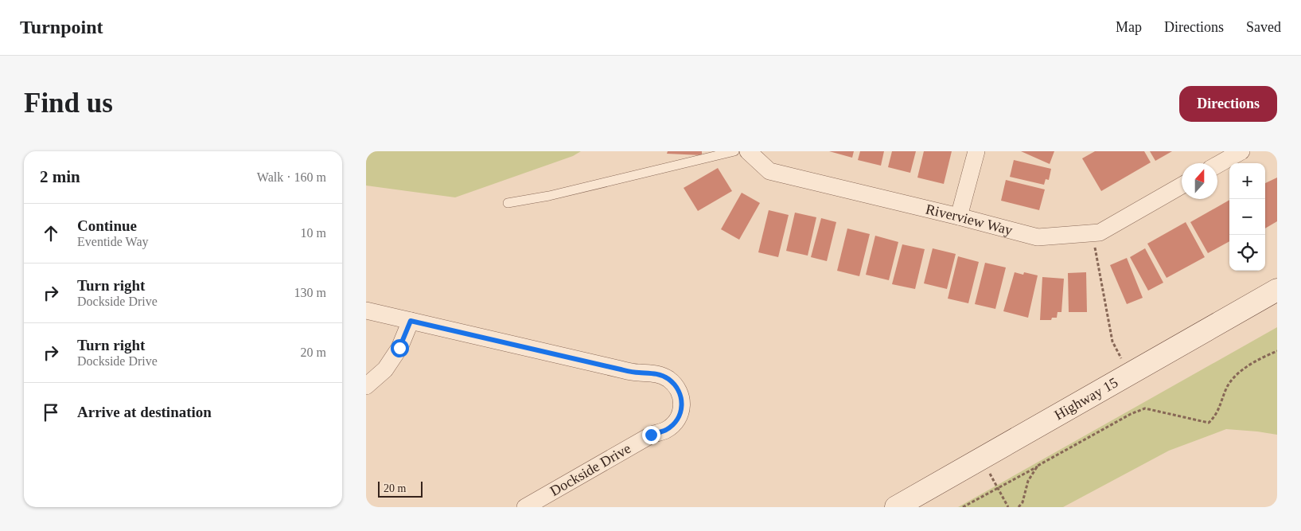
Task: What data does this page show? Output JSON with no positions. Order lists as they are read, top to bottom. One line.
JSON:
{"streets":{"main road":["Highway 15"],"street":["Riverview Way","Dockside Drive"]},"scale_bar":"20 m","north":"top","page":{"header":"Turnpoint","nav":["Map","Directions","Saved"],"buttons":"Directions","title":"Find us","heading":["2 min","Walk · 160 m"],"map_buttons":["+","−"],"list":[["Continue","Eventide Way","10 m"],["Turn right","Dockside Drive","130 m"],["Turn right","Dockside Drive","20 m"],"Arrive at destination"],"scale":"20 m"}}
